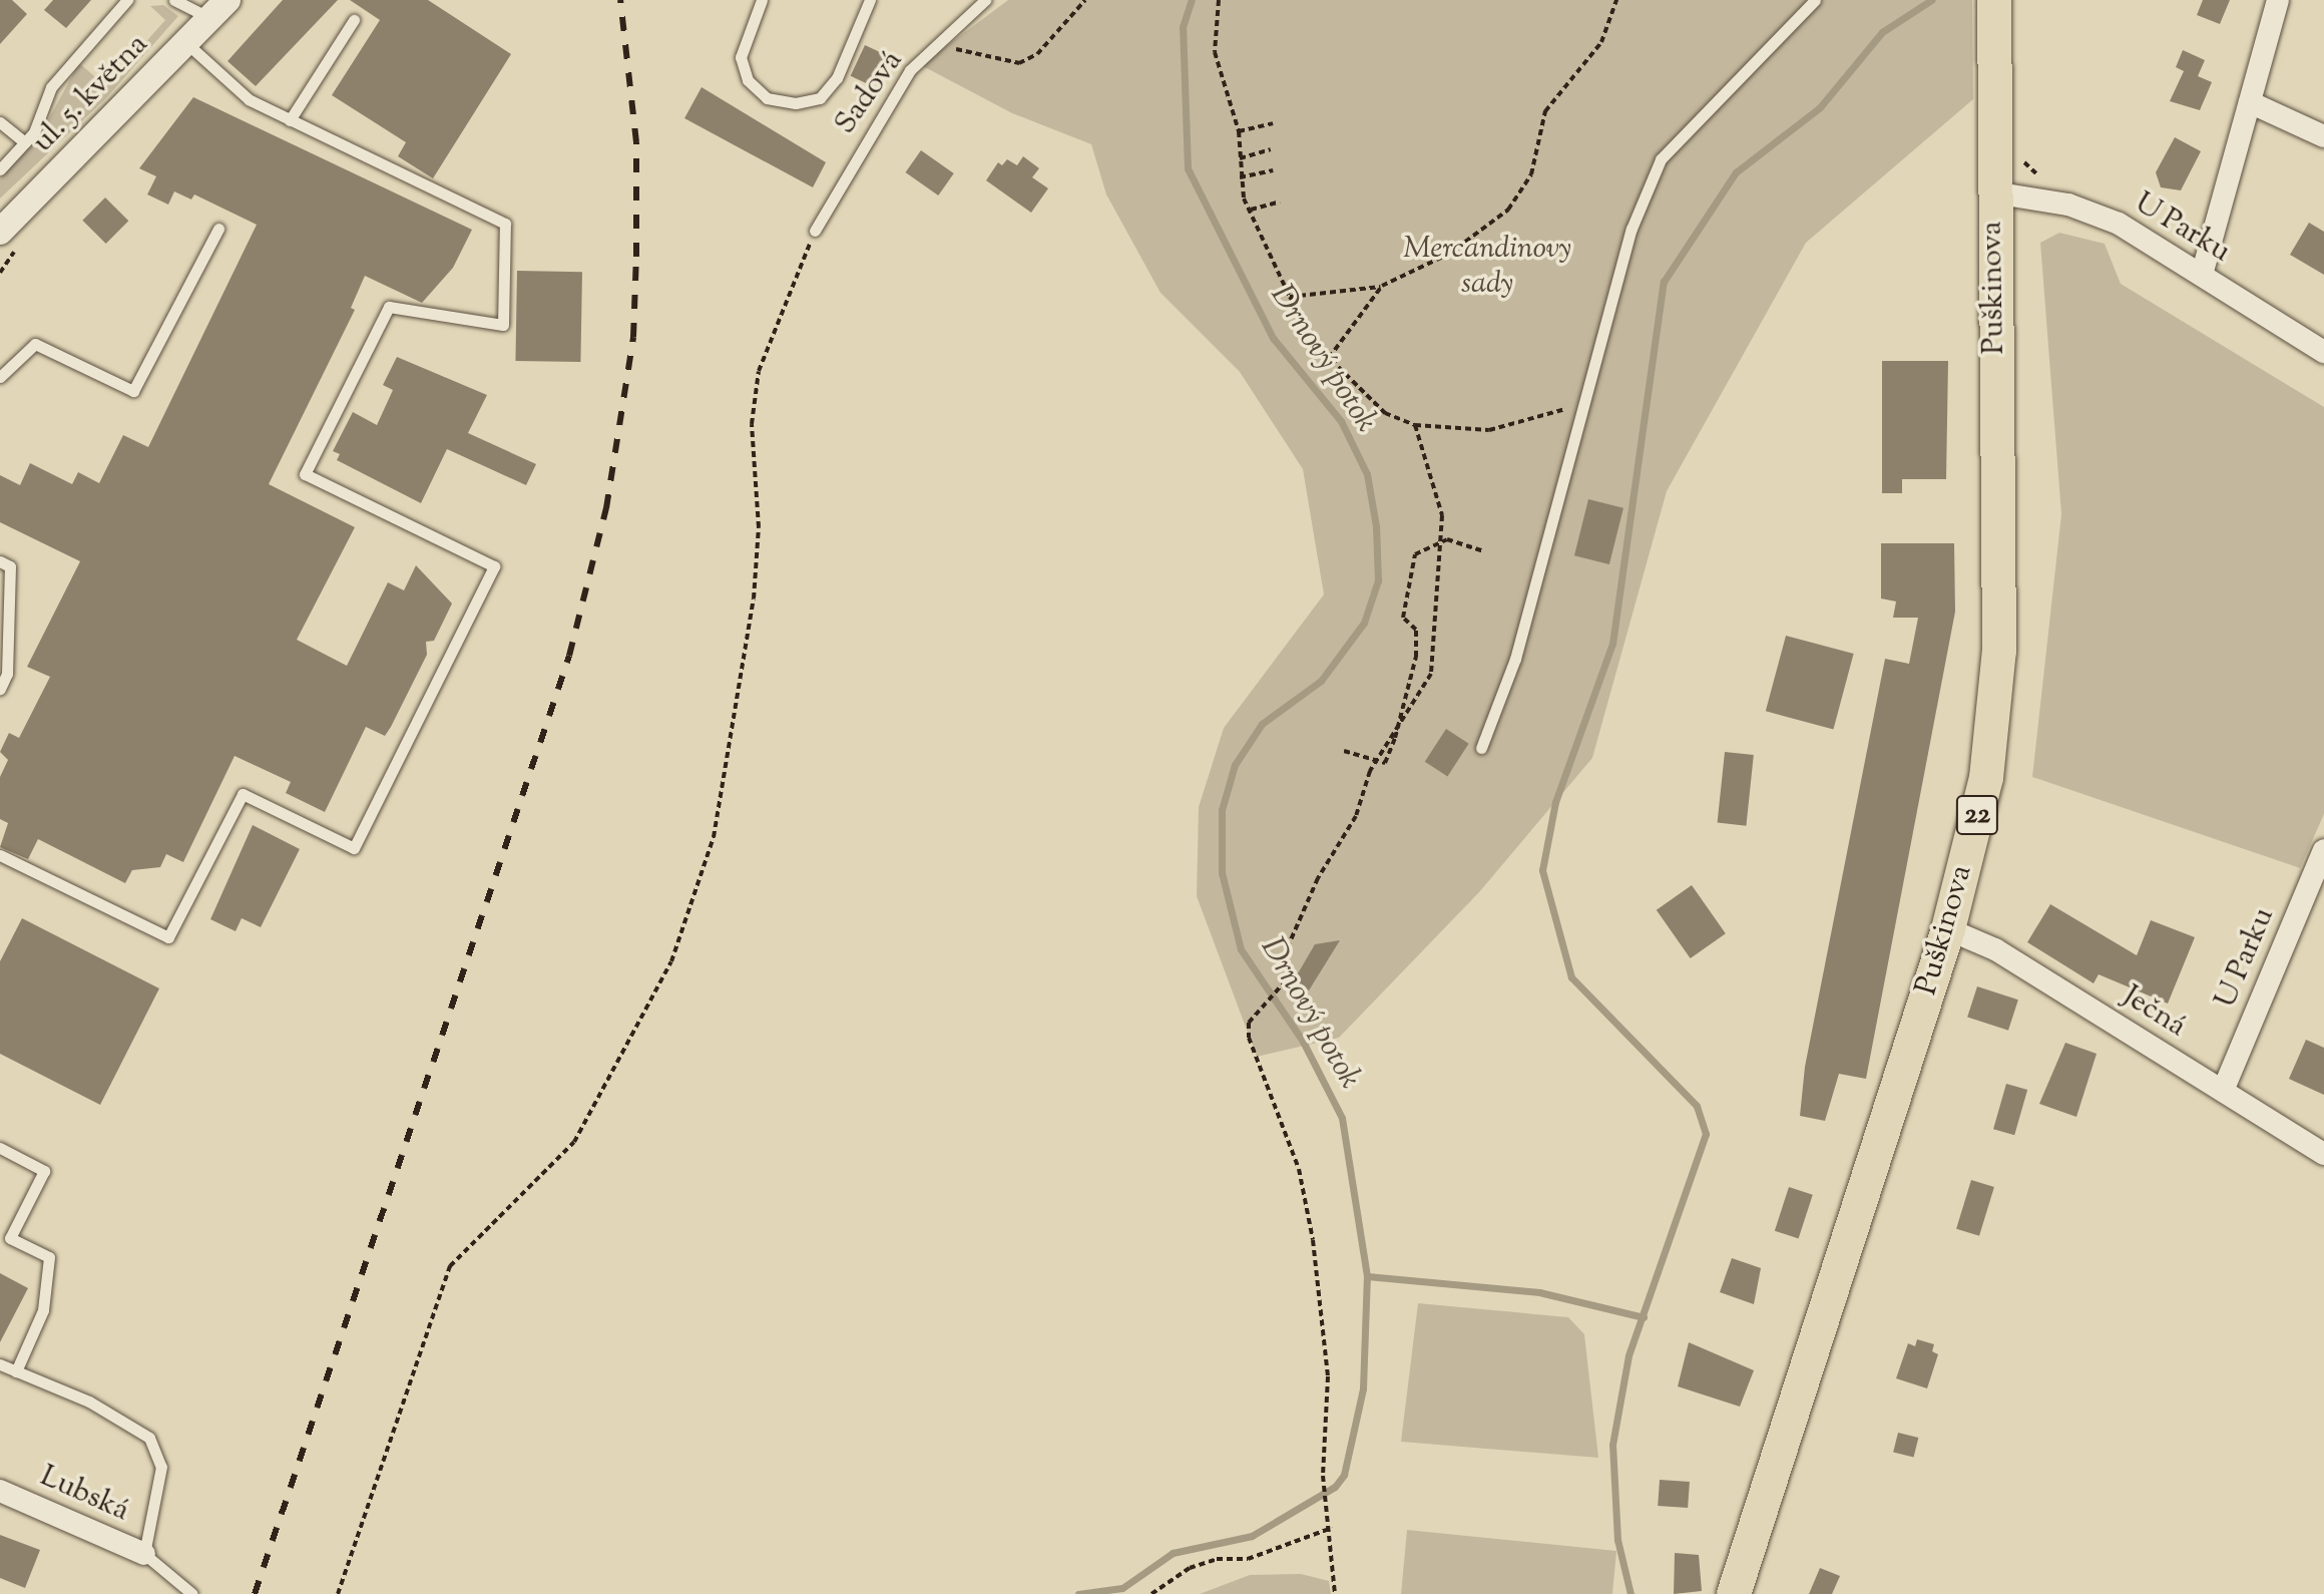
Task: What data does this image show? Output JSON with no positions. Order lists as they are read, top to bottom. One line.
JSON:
{"streets":{"main road":["Puškinova","22"],"street":["ul. 5. května","U Parku","Ječná","Lubská"],"lane":["Sadová"]},"crossings":[["U Parku","Puškinova"],["U Parku","Ječná"],["Puškinova","Ječná"]],"water":["Drnový potok"],"parks":["Mercandinovy sady"]}
